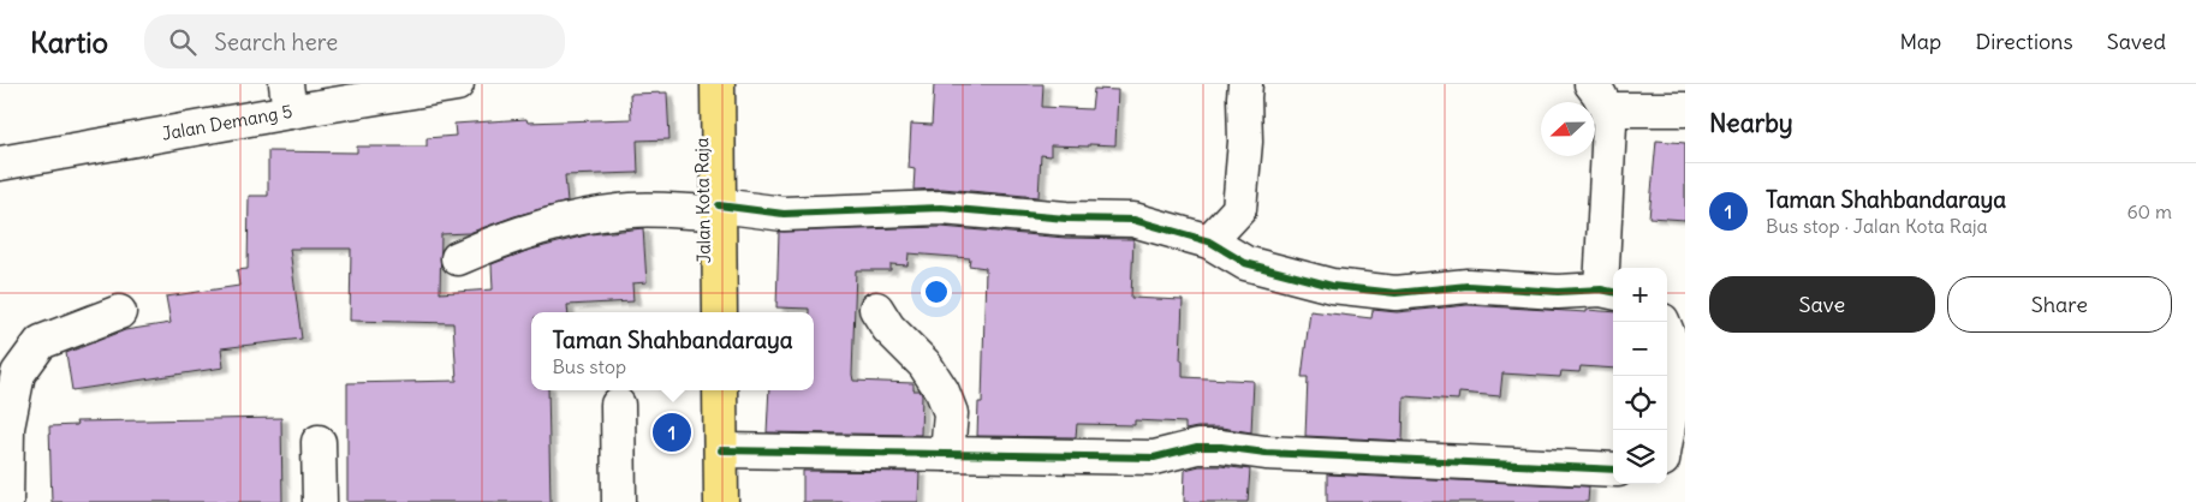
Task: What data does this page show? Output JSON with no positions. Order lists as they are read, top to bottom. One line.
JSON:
{"streets":{"main road":["Jalan Kota Raja"],"street":["Jalan Demang 5"]},"north":"left","page":{"header":"Kartio","search":"Search here","nav":["Map","Directions","Saved"],"heading":"Nearby","list":[{"mark":"1","name":"Taman Shahbandaraya","note":"Bus stop · Jalan Kota Raja","value":"60 m"}],"buttons":["Save","Share"],"map_buttons":["+","−"],"popup":["Taman Shahbandaraya","Bus stop"],"pins":"1"}}
